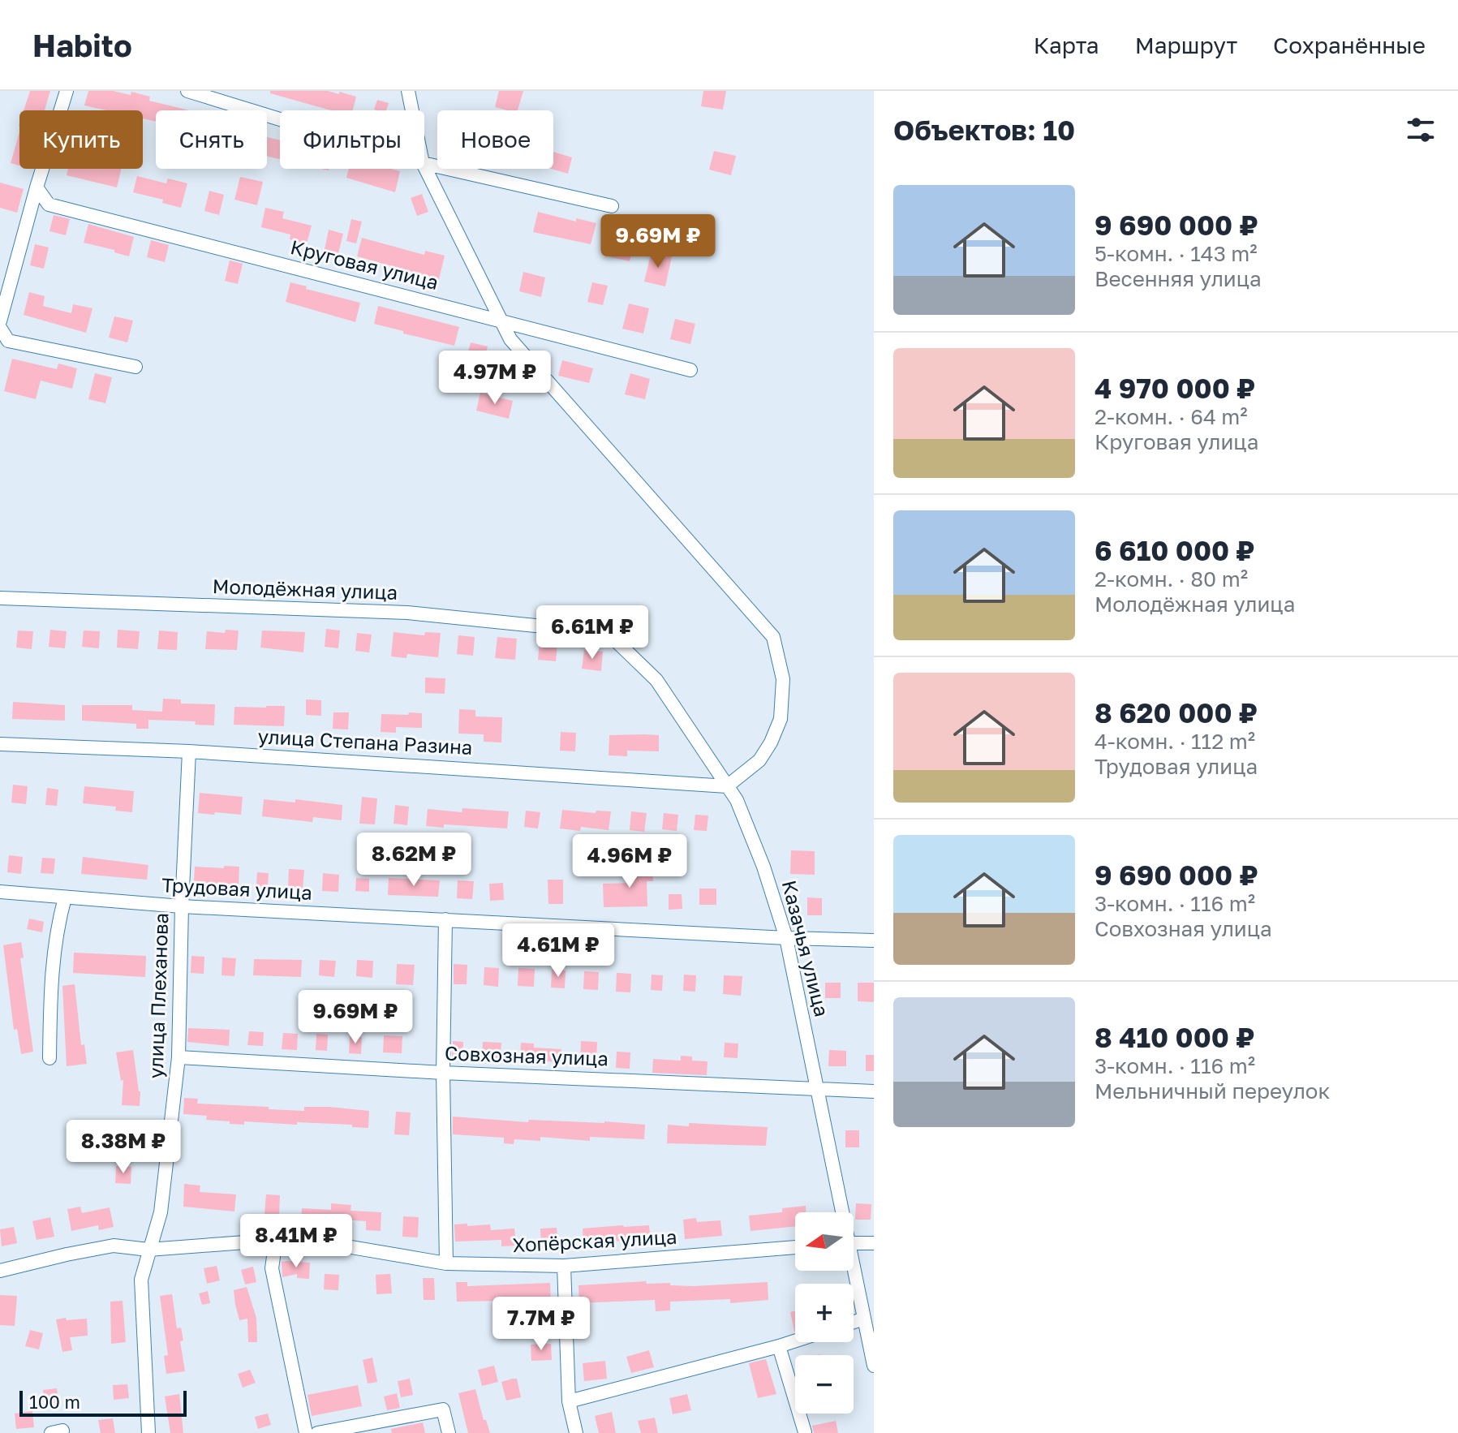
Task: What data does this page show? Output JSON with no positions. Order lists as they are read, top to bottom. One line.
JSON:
{"streets":{"street":["Круговая улица","Молодёжная улица","улица Степана Разина","Трудовая улица","Казачья улица","улица Плеханова","Совхозная улица","Хопёрская улица"]},"crossings":[["Молодёжная улица","Казачья улица"],["улица Степана Разина","Казачья улица"],["улица Степана Разина","улица Плеханова"],["Трудовая улица","Казачья улица"],["Трудовая улица","улица Плеханова"],["Казачья улица","Совхозная улица"],["улица Плеханова","Совхозная улица"],["улица Плеханова","Хопёрская улица"]],"scale_bar":"100 m","north":"left","page":{"header":"Habito","nav":["Карта","Маршрут","Сохранённые"],"heading":"Объектов: 10","chip":["Купить","Снять","Фильтры","Новое"],"list":[{"name":"9 690 000 ₽","note":"5-комн. · 143 m² · Весенняя улица"},{"name":"4 970 000 ₽","note":"2-комн. · 64 m² · Круговая улица"},{"name":"6 610 000 ₽","note":"2-комн. · 80 m² · Молодёжная улица"},{"name":"8 620 000 ₽","note":"4-комн. · 112 m² · Трудовая улица"},{"name":"9 690 000 ₽","note":"3-комн. · 116 m² · Совхозная улица"},{"name":"8 410 000 ₽","note":"3-комн. · 116 m² · Мельничный переулок"}],"price":["9.69M ₽","4.97M ₽","6.61M ₽","8.62M ₽","4.96M ₽","4.61M ₽","9.69M ₽","8.38M ₽","8.41M ₽","7.7M ₽"],"map_buttons":["+","−"],"scale":"100 m"}}
